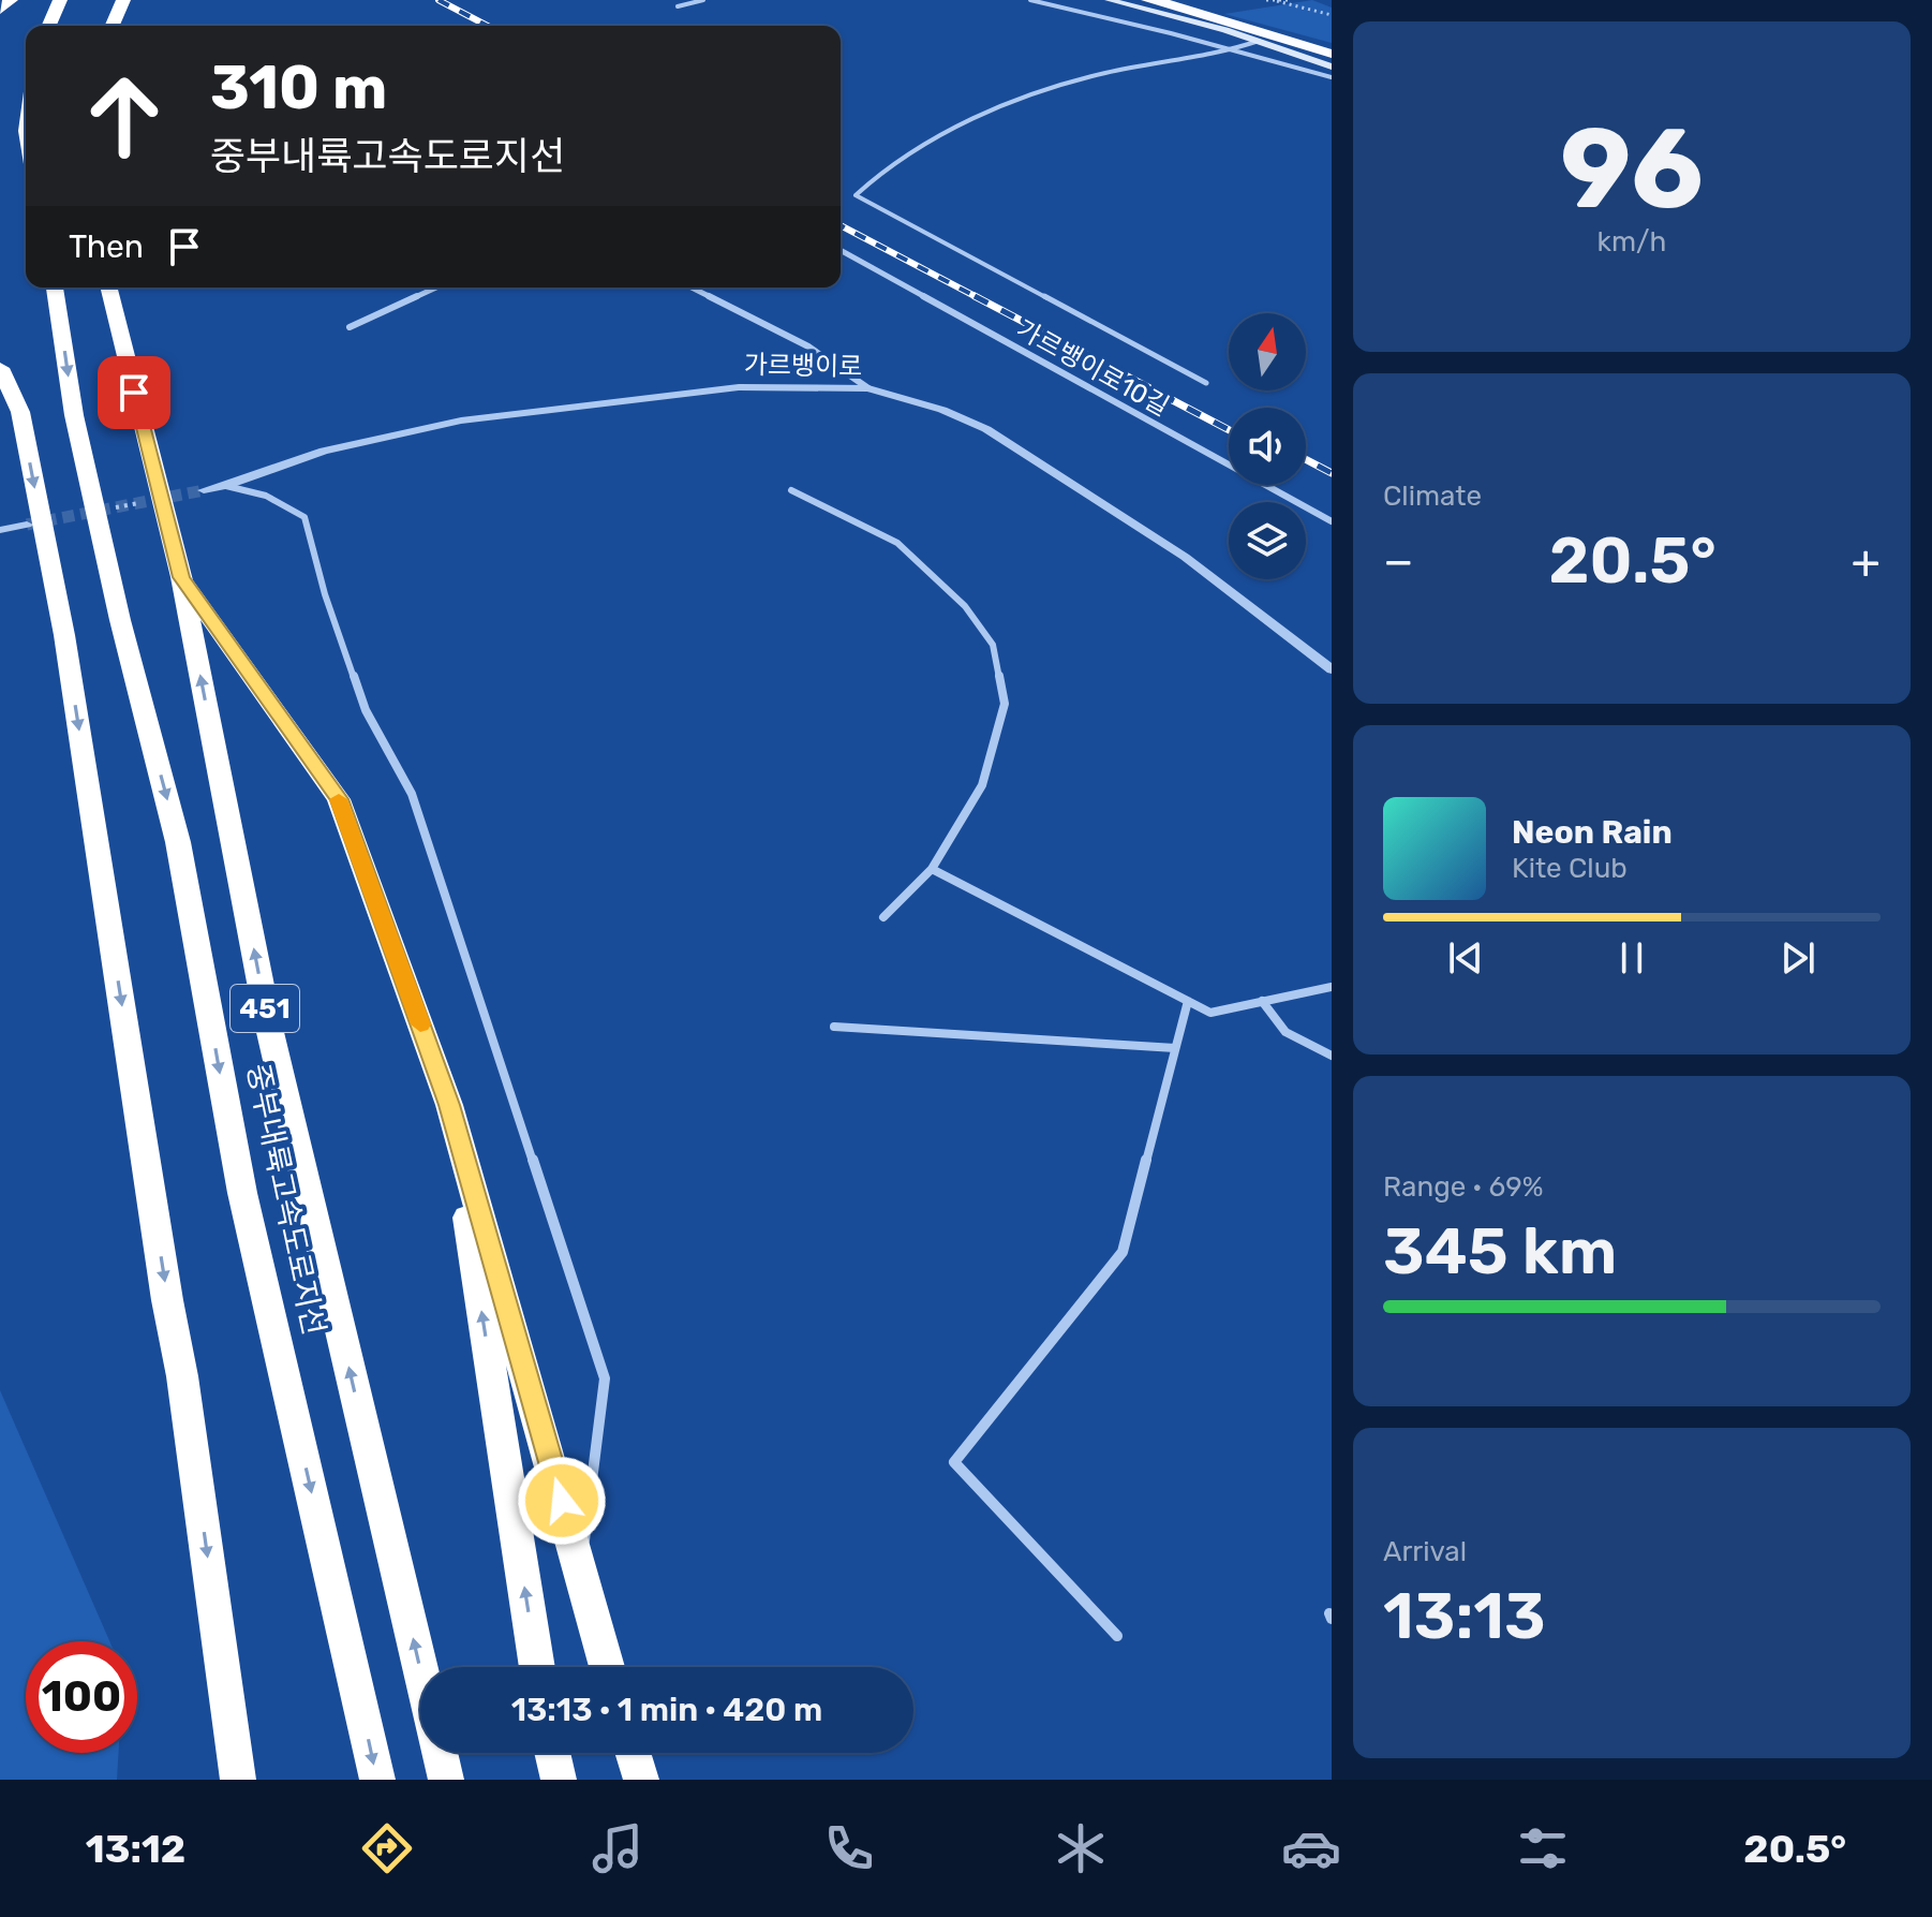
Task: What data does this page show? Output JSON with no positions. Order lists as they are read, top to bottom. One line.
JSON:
{"streets":{"highway":["451","중부내륙고속도로지선"],"street":["가르뱅이로","가르뱅이로10길"]},"north":"top","page":{"tile":[["96","km/h"],"Climate",["Range · 69%","345 km"],["Arrival","13:13"]],"turn":["310 m","중부내륙고속도로지선"],"then":"Then","heat":["−","20.5°","+"],"song":["Neon Rain","Kite Club"],"limit":"100","trip":"13:13 · 1 min · 420 m","tabs":["13:12","20.5°"]}}
